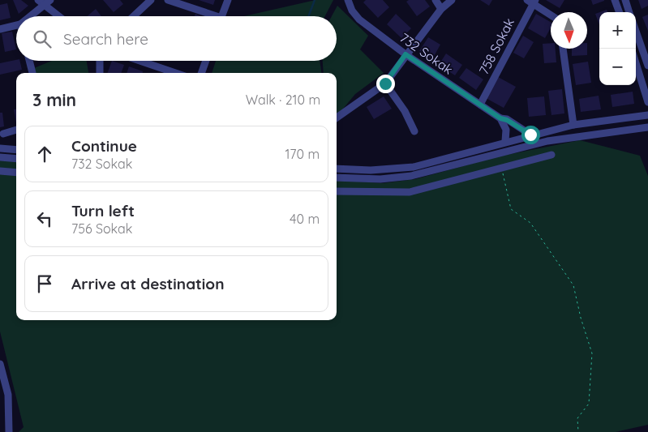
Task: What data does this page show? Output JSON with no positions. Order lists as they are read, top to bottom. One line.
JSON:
{"streets":{"street":["758 Sokak","732 Sokak"]},"crossings":[["758 Sokak","732 Sokak"]],"north":"bottom","page":{"map_buttons":["+","−"],"search":"Search here","heading":["3 min","Walk · 210 m"],"list":[["Continue","732 Sokak","170 m"],["Turn left","756 Sokak","40 m"],"Arrive at destination"]}}
